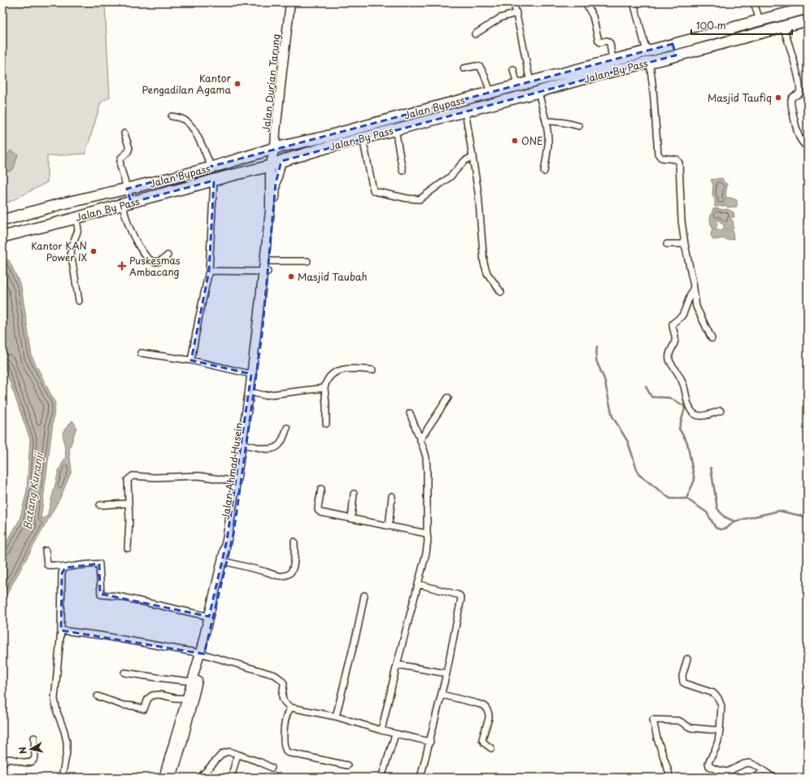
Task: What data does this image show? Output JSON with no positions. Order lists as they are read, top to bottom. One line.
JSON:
{"streets":{"highway":["Jalan By Pass","Jalan Bypass"],"main road":["Jalan Durian Tarung","Jalan Ahmad Husein"]},"crossings":[["Jalan By Pass","Jalan Durian Tarung"],["Jalan By Pass","Jalan Ahmad Husein"],["Jalan Durian Tarung","Jalan Bypass"],["Jalan Durian Tarung","Jalan Ahmad Husein"]],"water":["Batang Kuranji"],"places":{"other":["Kantor Pengadilan Agama","Masjid Taufiq","ONE","Kantor KAN Power IX","Masjid Taubah"],"health":["Puskesmas Ambacang"]},"scale_bar":"100 m","north":"left"}
